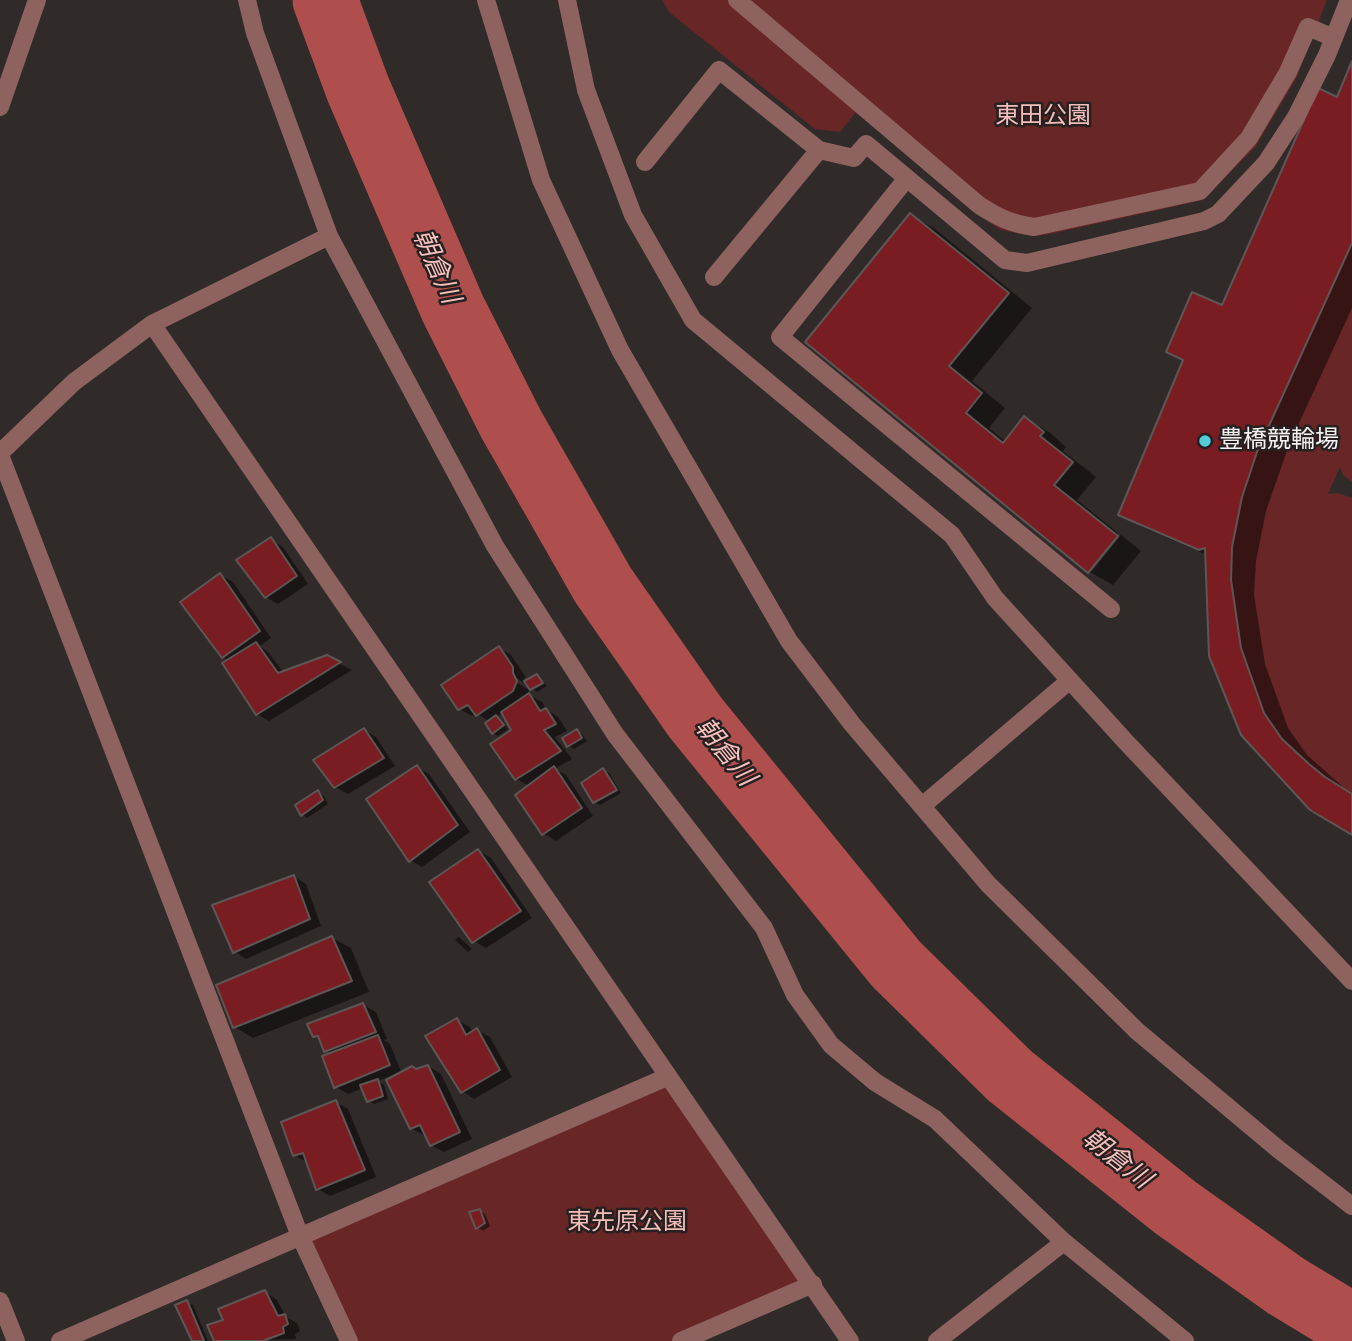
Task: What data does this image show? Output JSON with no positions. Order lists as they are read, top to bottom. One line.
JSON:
{"water":["朝倉川"],"parks":["東田公園","東先原公園"],"places":["豊橋競輪場"]}
